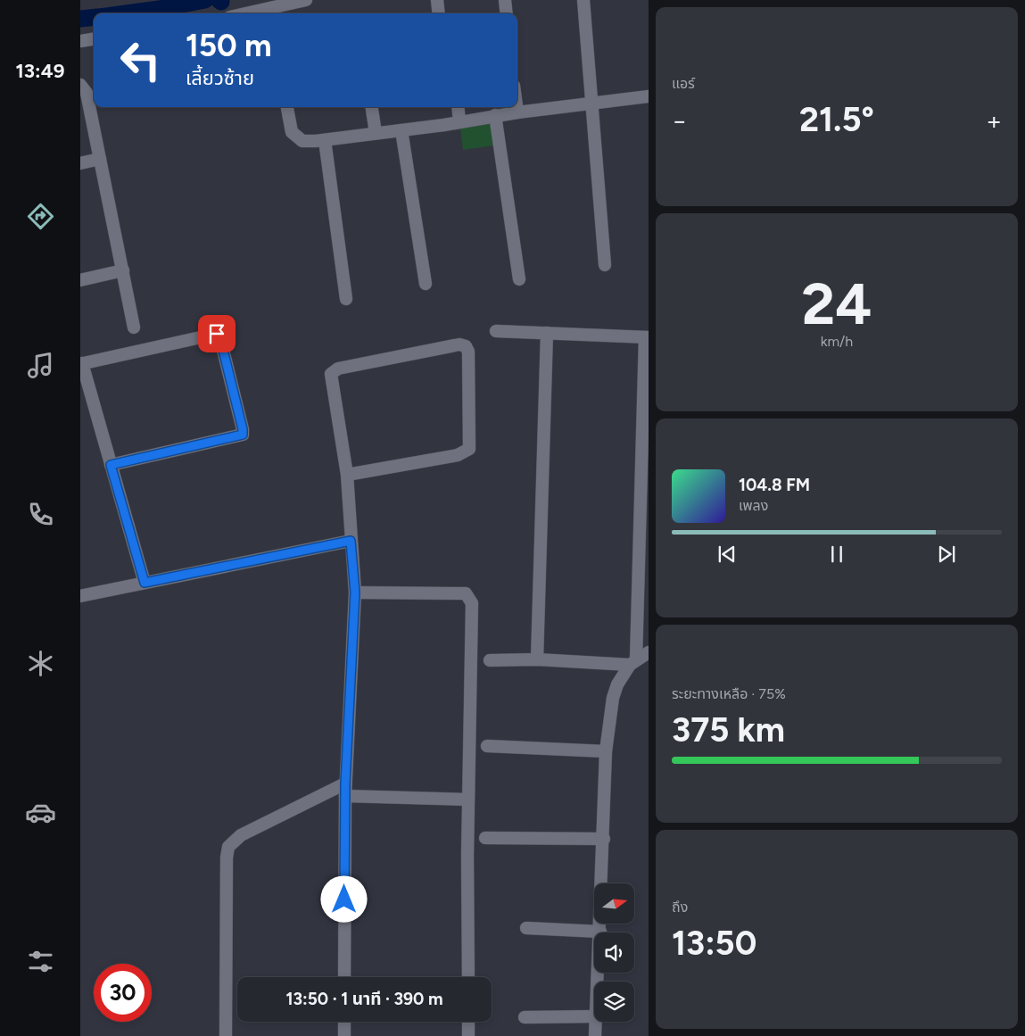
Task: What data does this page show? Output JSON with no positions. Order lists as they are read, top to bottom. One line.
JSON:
{"north":"right","page":{"tabs":"13:49","tile":["แอร์",["24","km/h"],["ระยะทางเหลือ · 75%","375 km"],["ถึง","13:50"]],"turn":["150 m","เลี้ยวซ้าย"],"heat":["−","21.5°","+"],"song":["104.8 FM","เพลง"],"limit":"30","trip":"13:50 · 1 นาที · 390 m"}}
